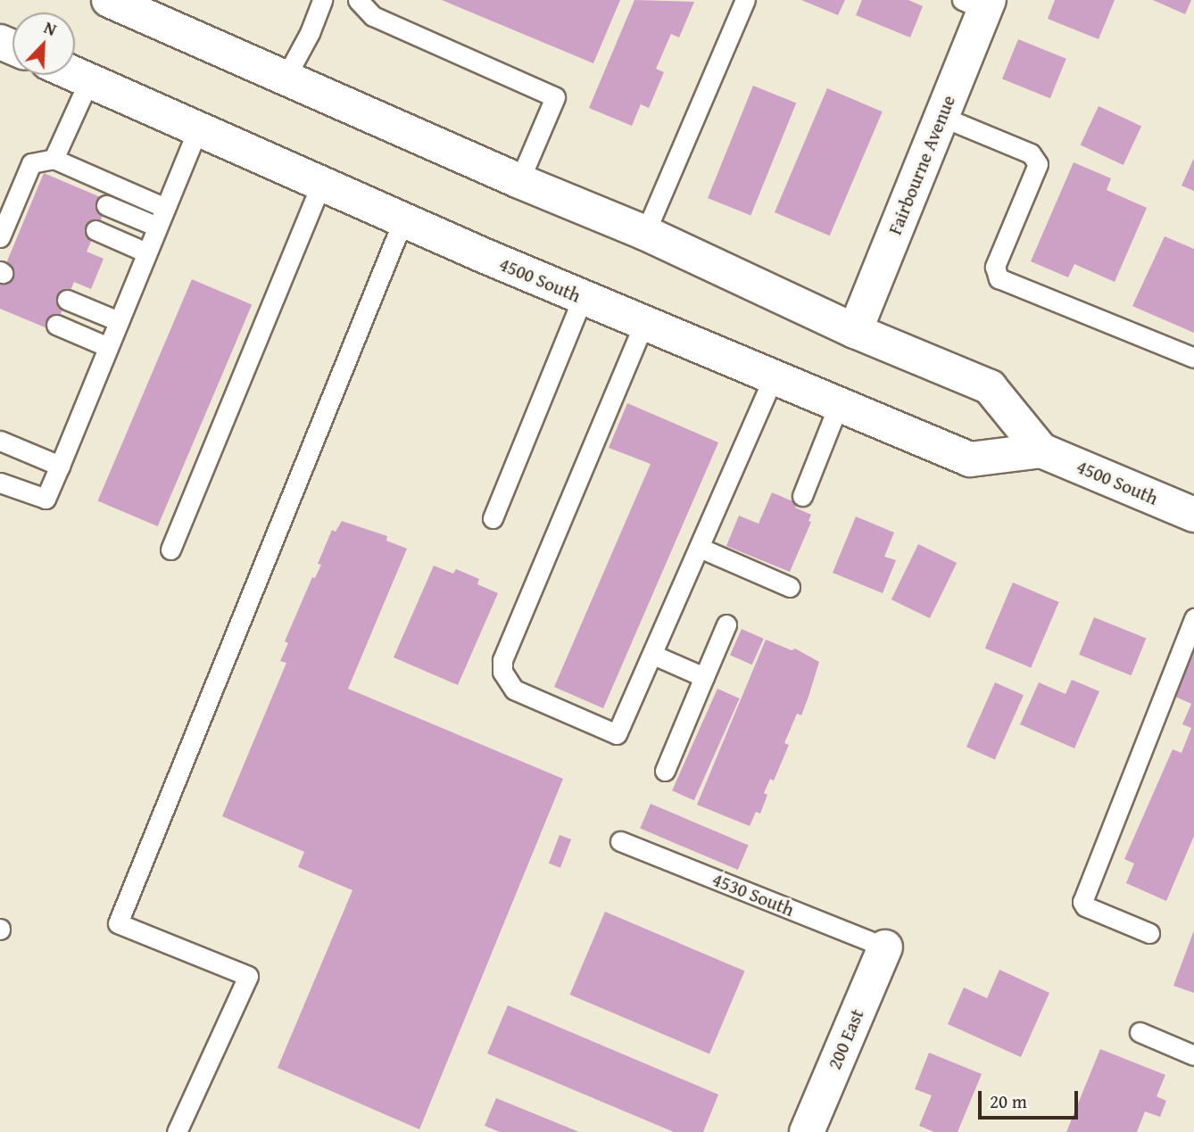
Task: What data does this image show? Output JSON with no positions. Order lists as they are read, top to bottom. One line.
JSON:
{"streets":{"main road":["Fairbourne Avenue","4500 South","200 East"],"lane":["4530 South"]},"crossings":[["Fairbourne Avenue","4500 South"],["4530 South","200 East"]],"scale_bar":"20 m","north":"top right"}
